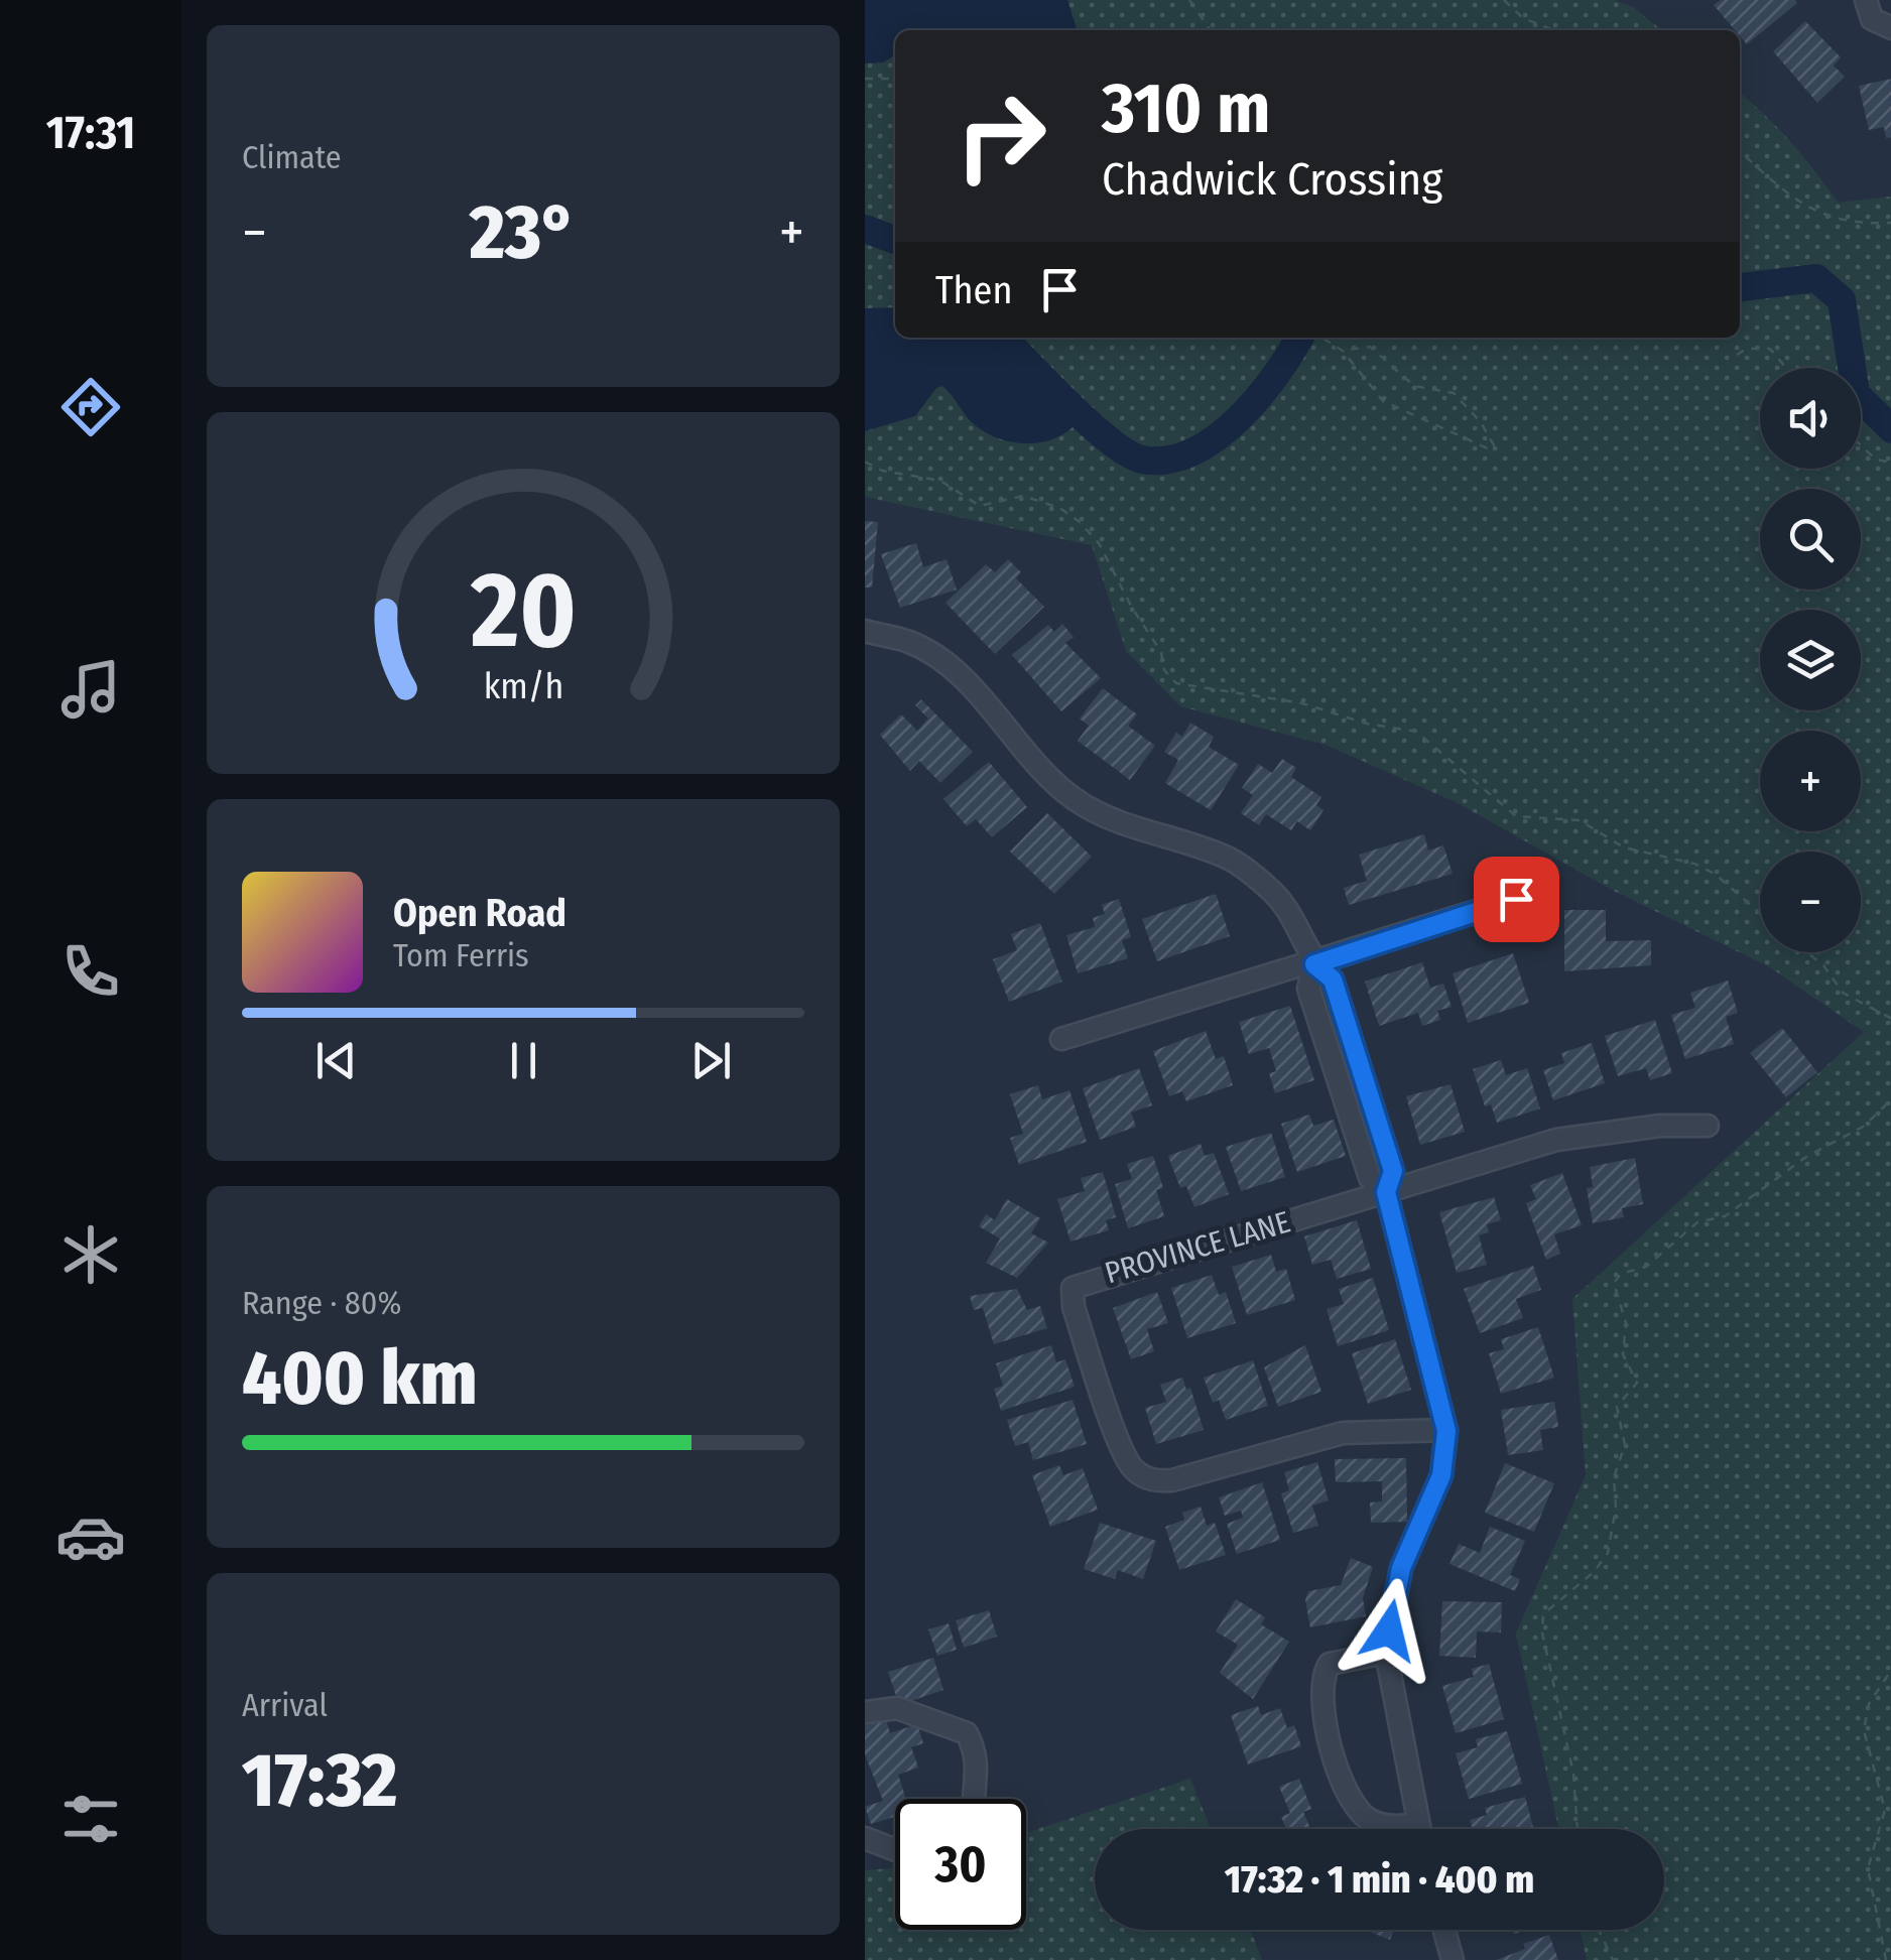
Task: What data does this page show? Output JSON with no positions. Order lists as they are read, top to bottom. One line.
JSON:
{"streets":{"street":["PROVINCE LANE"]},"page":{"tabs":"17:31","tile":["Climate",["Range · 80%","400 km"],["Arrival","17:32"]],"turn":["310 m","Chadwick Crossing"],"heat":["−","23°","+"],"then":"Then","map_buttons":["+","−"],"song":["Open Road","Tom Ferris"],"limit":"30","trip":"17:32 · 1 min · 400 m","gauge":["20","km/h"]}}
